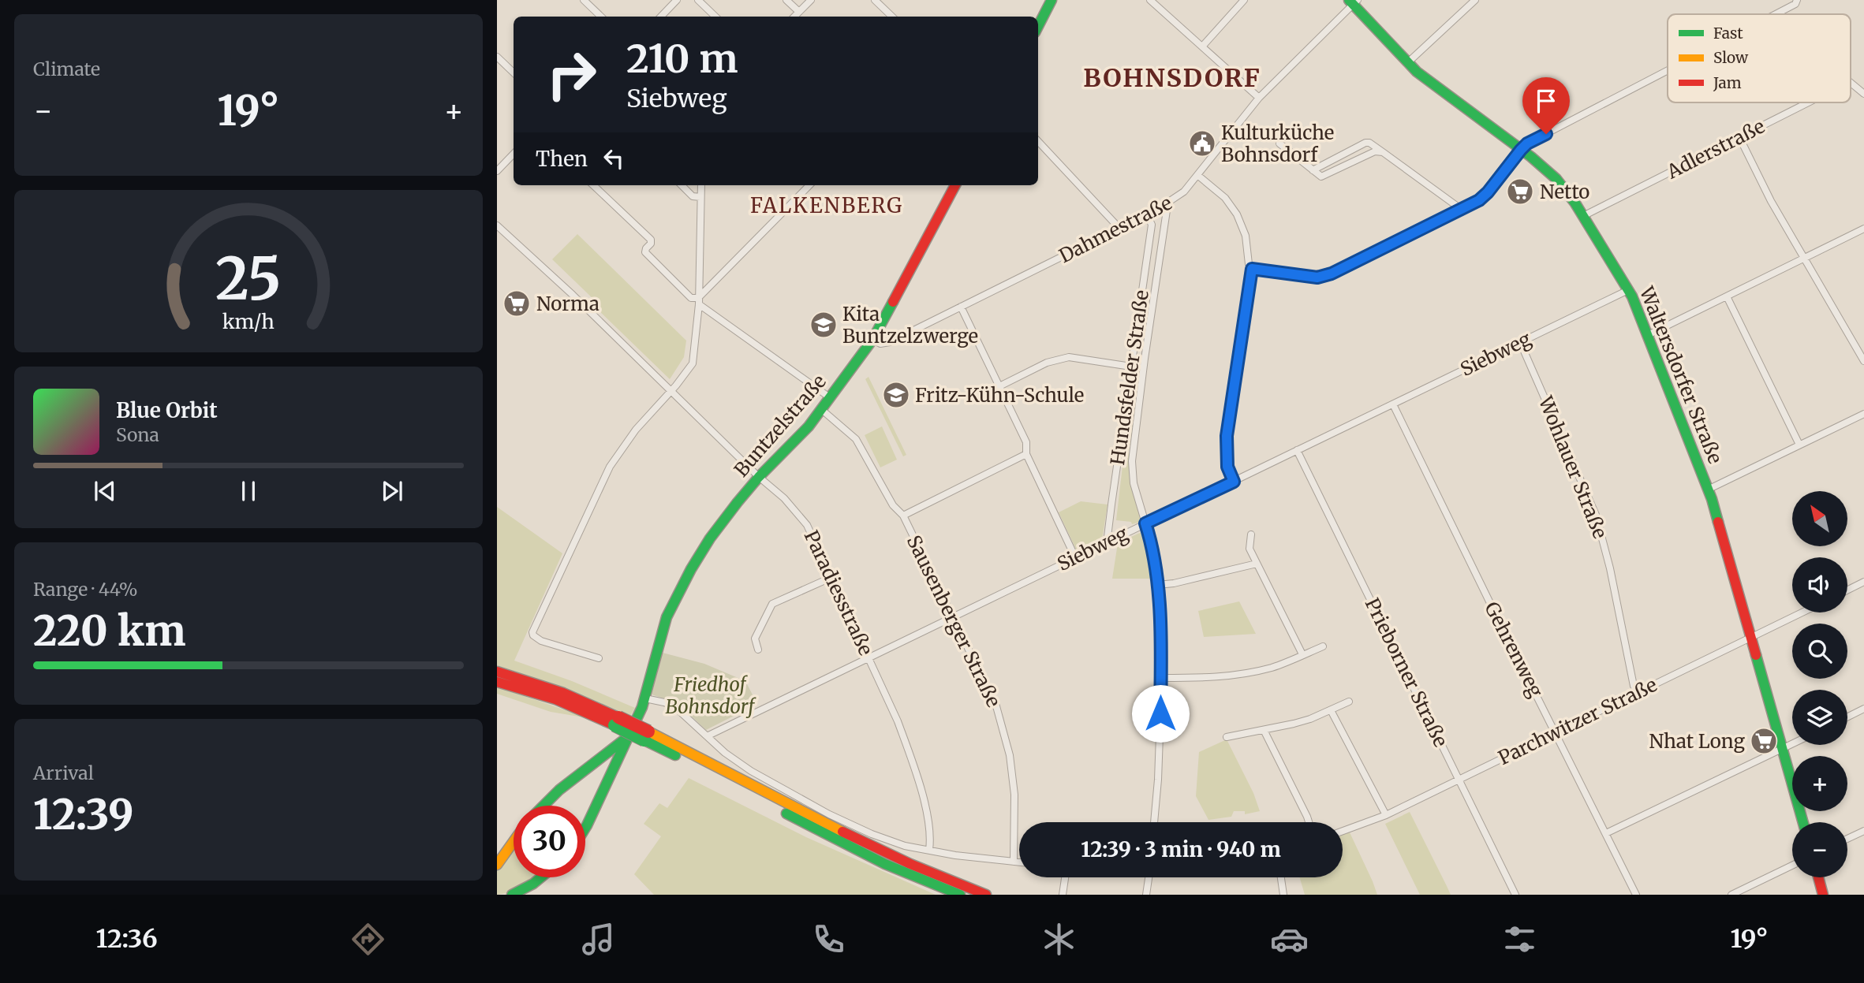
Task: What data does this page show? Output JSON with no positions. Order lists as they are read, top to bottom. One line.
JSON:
{"streets":{"main road":["Waltersdorfer Straße","Buntzelstraße"],"street":["Adlerstraße","Dahmestraße","Siebweg","Hundsfelder Straße","Wohlauer Straße","Paradiesstraße","Sausenberger Straße","Gehrenweg","Prieborner Straße","Parchwitzer Straße"]},"crossings":[["Adlerstraße","Waltersdorfer Straße"],["Dahmestraße","Waltersdorfer Straße"],["Dahmestraße","Hundsfelder Straße"],["Dahmestraße","Buntzelstraße"],["Siebweg","Waltersdorfer Straße"],["Siebweg","Hundsfelder Straße"],["Siebweg","Wohlauer Straße"],["Siebweg","Paradiesstraße"],["Siebweg","Sausenberger Straße"],["Siebweg","Gehrenweg"],["Siebweg","Prieborner Straße"],["Waltersdorfer Straße","Parchwitzer Straße"],["Buntzelstraße","Paradiesstraße"],["Buntzelstraße","Sausenberger Straße"],["Wohlauer Straße","Parchwitzer Straße"],["Gehrenweg","Parchwitzer Straße"],["Prieborner Straße","Parchwitzer Straße"]],"districts":["BOHNSDORF","FALKENBERG"],"parks":["Friedhof Bohnsdorf"],"places":{"public building":["Kulturküche Bohnsdorf"],"supermarket":["Netto","Norma","Nhat Long"],"school or university":["Kita Buntzelzwerge","Fritz-Kühn-Schule"]},"legend":["Fast","Slow","Jam"],"north":"top left","page":{"tile":["Climate",["Range · 44%","220 km"],["Arrival","12:39"]],"turn":["210 m","Siebweg"],"heat":["−","19°","+"],"then":"Then","song":["Blue Orbit","Sona"],"map_buttons":["+","−"],"limit":"30","trip":"12:39 · 3 min · 940 m","tabs":["12:36","19°"],"gauge":["25","km/h"]}}
